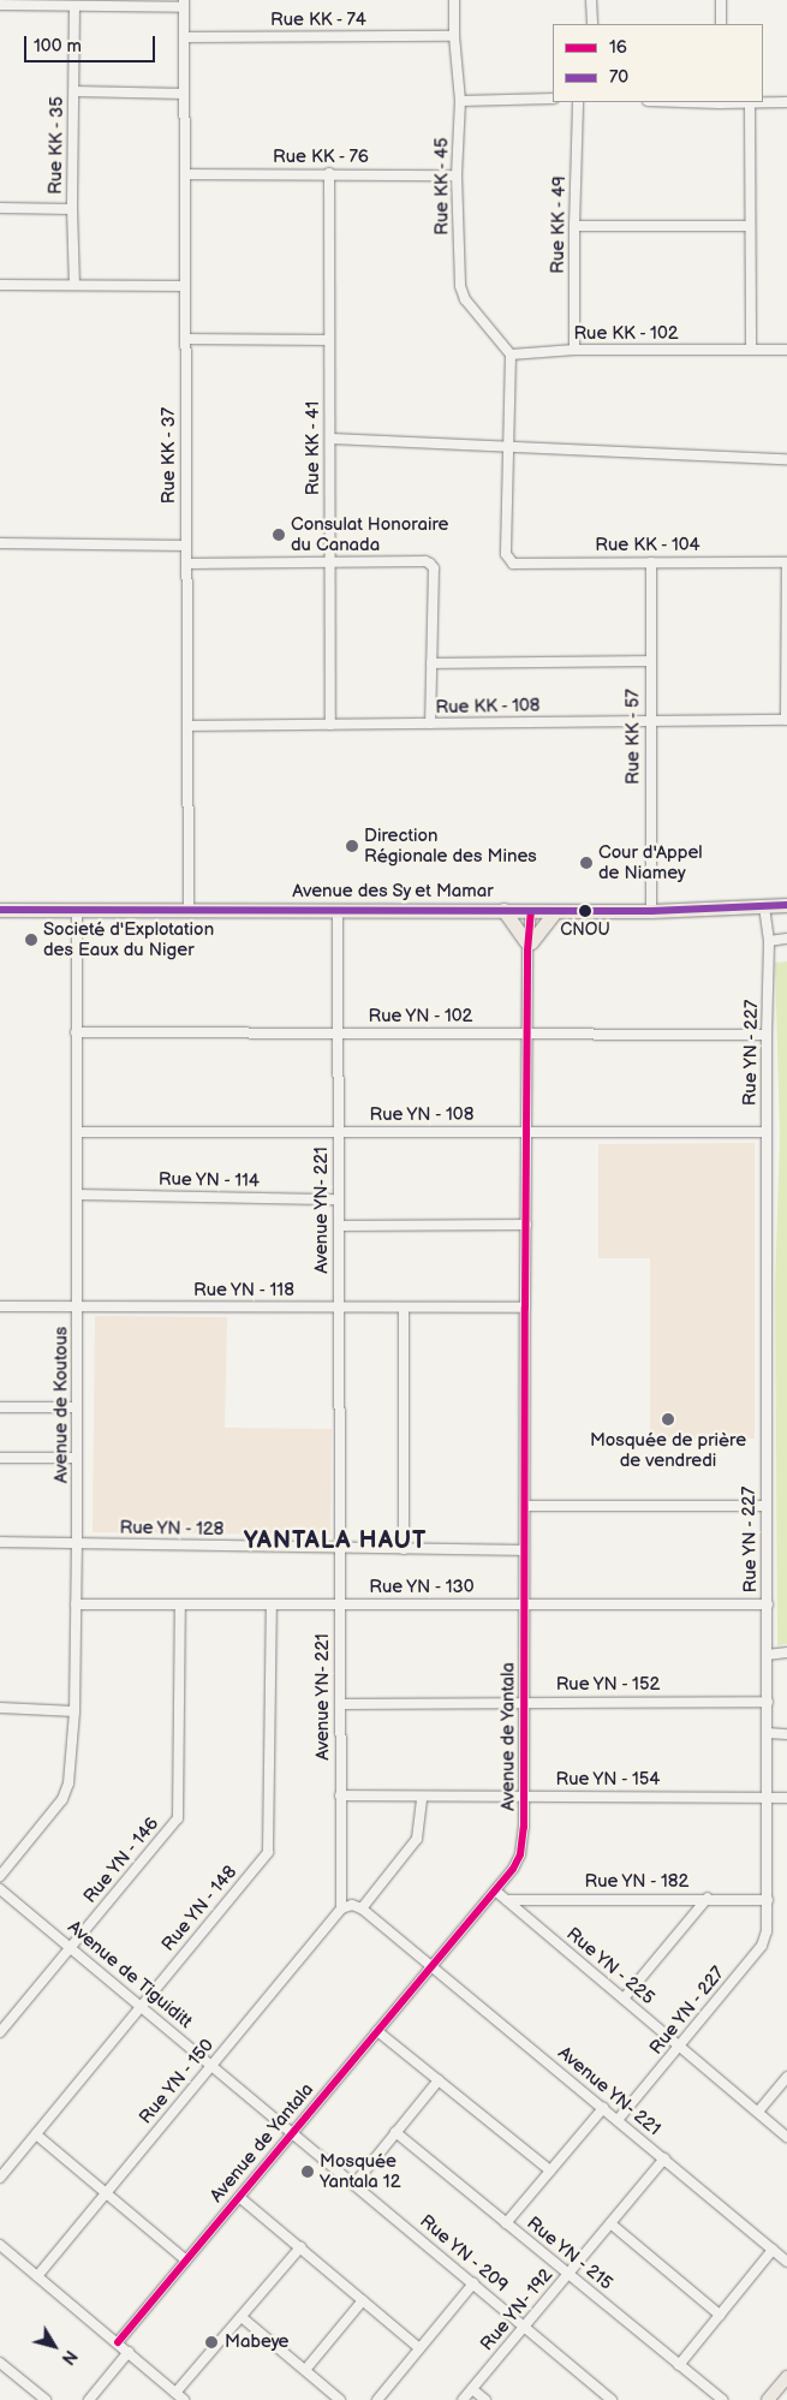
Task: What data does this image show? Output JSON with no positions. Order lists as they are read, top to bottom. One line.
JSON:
{"streets":{"highway":["Avenue des Sy et Mamar"],"street":["Rue KK - 74","Rue KK - 35","Rue KK - 76","Rue KK - 45","Rue KK - 49","Rue KK - 102","Rue KK - 41","Rue KK - 37","Rue KK - 104","Rue KK - 108","Rue KK - 57","Rue YN - 102","Rue YN - 227","Rue YN - 108","Rue YN - 114","Avenue YN- 221","Rue YN - 118","Avenue de Koutous","Rue YN - 128","Rue YN - 130","Rue YN - 152","Avenue de Yantala","Rue YN - 154","Rue YN - 146","Rue YN - 182","Rue YN - 148","Rue YN - 225","Avenue de Tiguiditt","Rue YN - 150","Rue YN - 209","Rue YN - 215","Rue YN- 192"]},"crossings":[["Rue KK - 74","Rue KK - 45"],["Rue KK - 74","Rue KK - 37"],["Rue KK - 76","Rue KK - 45"],["Rue KK - 76","Rue KK - 41"],["Rue KK - 76","Rue KK - 37"],["Rue KK - 45","Rue KK - 102"],["Rue KK - 49","Rue KK - 102"],["Rue KK - 41","Rue KK - 108"],["Rue KK - 37","Rue KK - 108"],["Rue KK - 37","Avenue des Sy et Mamar"],["Rue KK - 104","Rue KK - 57"],["Rue KK - 108","Rue KK - 57"],["Rue KK - 57","Avenue des Sy et Mamar"],["Avenue des Sy et Mamar","Rue YN - 227"],["Avenue des Sy et Mamar","Avenue YN- 221"],["Avenue des Sy et Mamar","Avenue de Koutous"],["Avenue des Sy et Mamar","Avenue de Yantala"],["Rue YN - 102","Rue YN - 227"],["Rue YN - 102","Avenue YN- 221"],["Rue YN - 102","Avenue de Koutous"],["Rue YN - 102","Avenue de Yantala"],["Rue YN - 227","Rue YN - 108"],["Rue YN - 227","Avenue YN- 221"],["Rue YN - 227","Rue YN - 130"],["Rue YN - 227","Rue YN - 152"],["Rue YN - 227","Rue YN - 154"],["Rue YN - 227","Rue YN - 182"],["Rue YN - 227","Rue YN - 225"],["Rue YN - 108","Avenue YN- 221"],["Rue YN - 108","Avenue de Koutous"],["Rue YN - 108","Avenue de Yantala"],["Rue YN - 114","Avenue YN- 221"],["Rue YN - 114","Avenue de Koutous"],["Avenue YN- 221","Rue YN - 118"],["Avenue YN- 221","Rue YN - 128"],["Avenue YN- 221","Rue YN - 130"],["Avenue YN- 221","Rue YN - 152"],["Avenue YN- 221","Avenue de Yantala"],["Avenue YN- 221","Rue YN - 154"],["Avenue YN- 221","Rue YN - 150"],["Avenue YN- 221","Rue YN- 192"],["Rue YN - 118","Avenue de Koutous"],["Rue YN - 118","Avenue de Yantala"],["Avenue de Koutous","Rue YN - 128"],["Avenue de Koutous","Rue YN - 130"],["Rue YN - 128","Avenue de Yantala"],["Rue YN - 130","Avenue de Yantala"],["Rue YN - 130","Rue YN - 146"],["Rue YN - 130","Rue YN - 148"],["Rue YN - 152","Avenue de Yantala"],["Avenue de Yantala","Rue YN - 154"],["Avenue de Yantala","Rue YN - 225"],["Avenue de Yantala","Avenue de Tiguiditt"],["Avenue de Yantala","Rue YN - 209"],["Rue YN - 146","Avenue de Tiguiditt"],["Rue YN - 182","Rue YN - 225"],["Rue YN - 148","Avenue de Tiguiditt"],["Avenue de Tiguiditt","Rue YN - 150"],["Avenue de Tiguiditt","Rue YN - 209"],["Rue YN - 209","Rue YN- 192"],["Rue YN - 215","Rue YN- 192"]],"districts":["YANTALA HAUT"],"places":["Consulat Honoraire du Canada","Direction Régionale des Mines","Cour d'Appel de Niamey","CNOU","Societé d'Explotation des Eaux du Niger","Mosquée de prière de vendredi","Mosquée Yantala 12","Mabeye"],"lines":["transit line 70","transit line 16"],"legend":["16","70"],"scale_bar":"100 m","north":"bottom right"}
